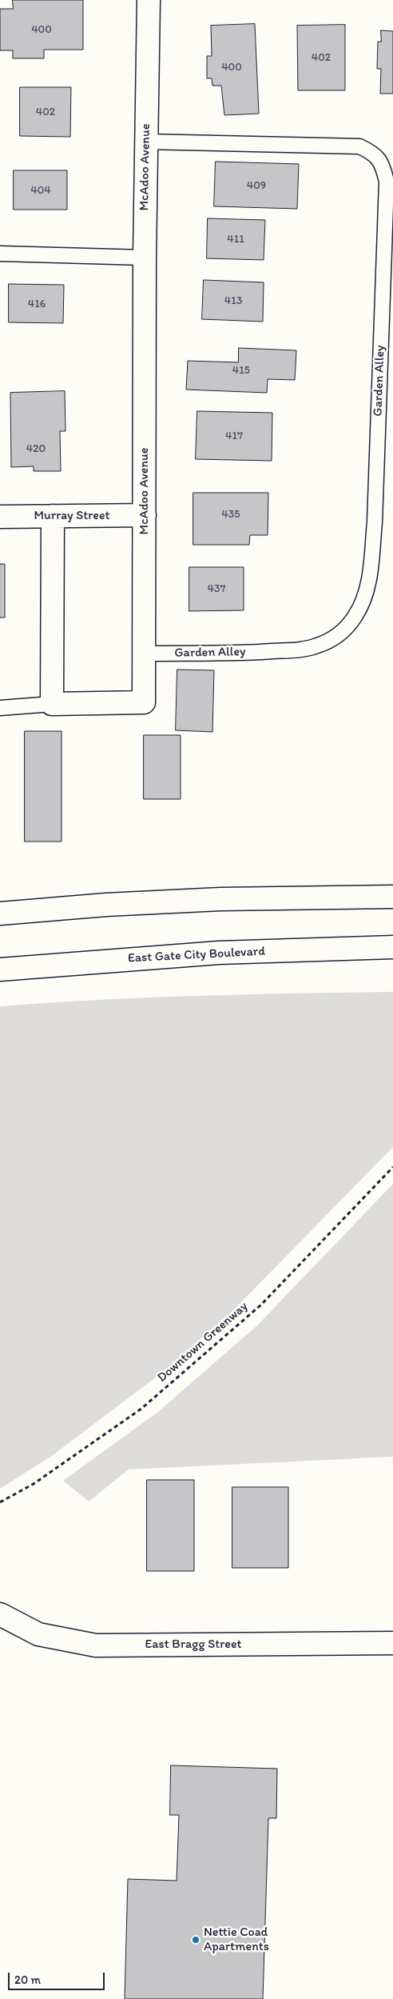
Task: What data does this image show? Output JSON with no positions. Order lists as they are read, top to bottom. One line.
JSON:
{"streets":{"street":["McAdoo Avenue","Murray Street","East Gate City Boulevard","East Bragg Street"],"lane":["Garden Alley"],"path":["Downtown Greenway"]},"crossings":[["McAdoo Avenue","Garden Alley"],["McAdoo Avenue","Murray Street"]],"places":["Nettie Coad Apartments"],"house_numbers":["400","402","400","402","409","404","411","413","416","415","417","420","435","437"],"scale_bar":"20 m"}
